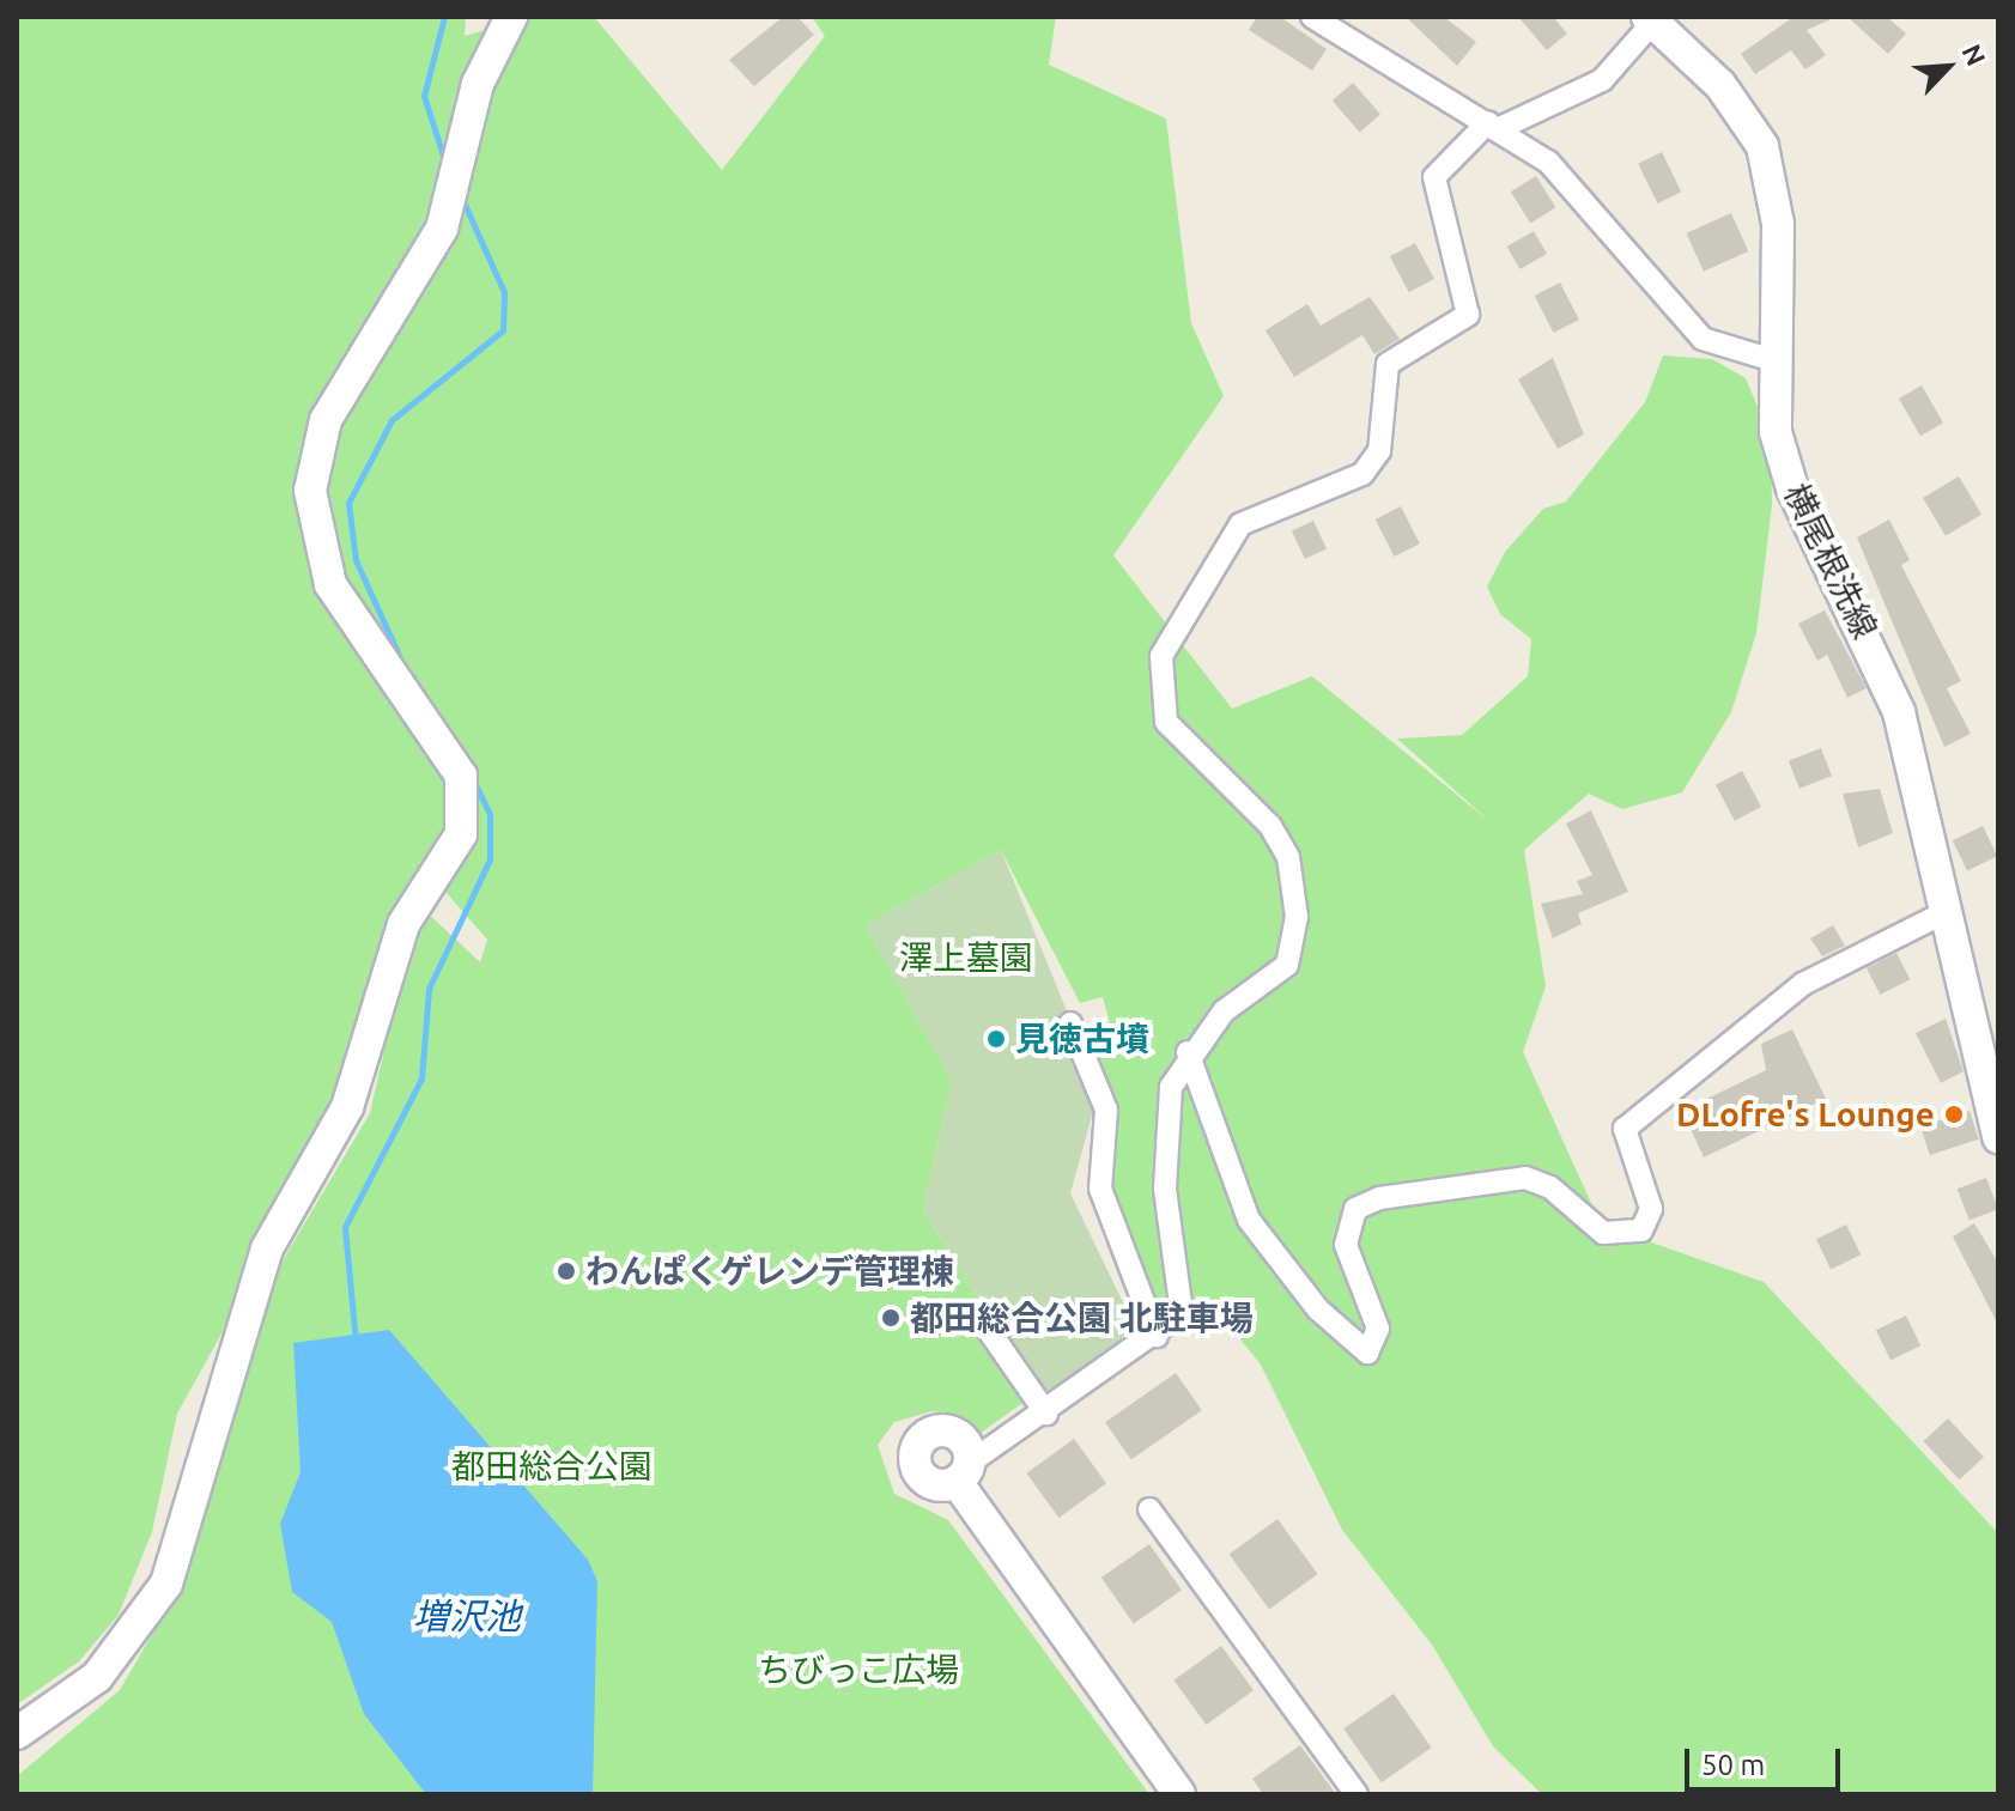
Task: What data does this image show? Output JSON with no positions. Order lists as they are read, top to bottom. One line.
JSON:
{"streets":{"street":["横尾根洗線"]},"water":["増沢池"],"parks":["澤上墓園","都田総合公園","ちびっこ広場"],"places":["見徳古墳","DLofre's Lounge","わんぱくゲレンデ管理棟","都田総合公園 北駐車場"],"scale_bar":"50 m","north":"top right"}
